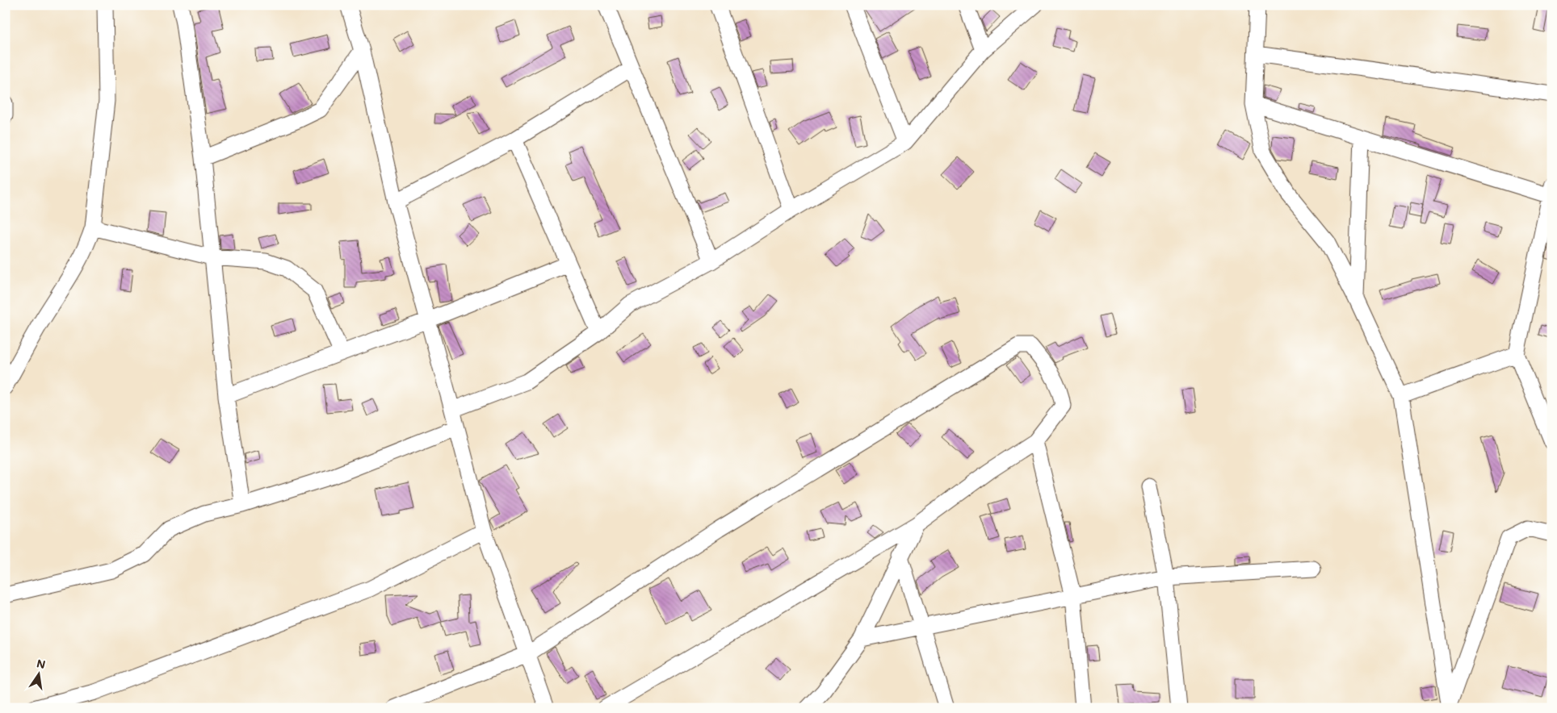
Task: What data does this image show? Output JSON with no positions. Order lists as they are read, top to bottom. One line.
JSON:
{"north":"top"}
